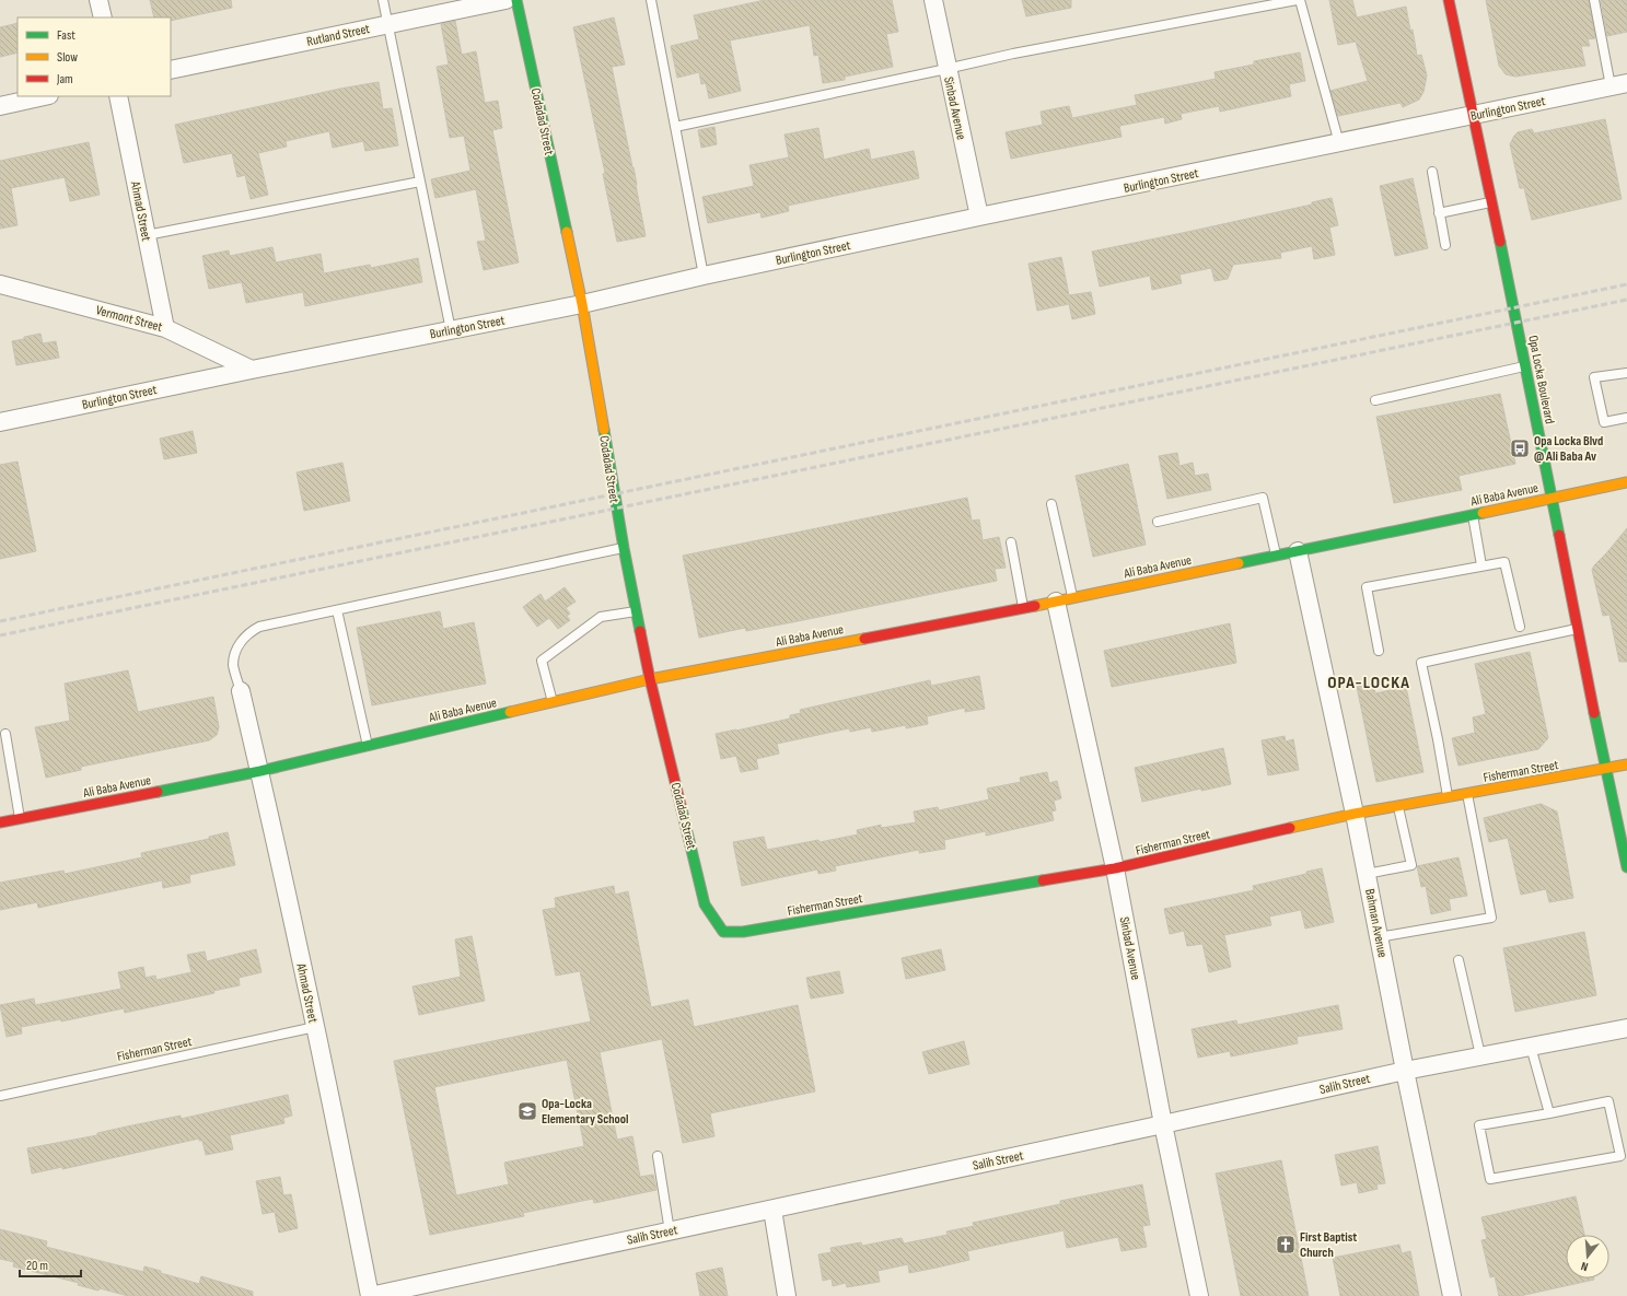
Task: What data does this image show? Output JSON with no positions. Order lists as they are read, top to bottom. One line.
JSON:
{"streets":{"street":["Rutland Street","Sinbad Avenue","Burlington Street","Codadad Street","Ahmad Street","Vermont Street","Opa Locka Boulevard","Ali Baba Avenue","Fisherman Street","Bahman Avenue","Salih Street"]},"crossings":[["Sinbad Avenue","Burlington Street"],["Sinbad Avenue","Ali Baba Avenue"],["Sinbad Avenue","Fisherman Street"],["Sinbad Avenue","Salih Street"],["Burlington Street","Codadad Street"],["Burlington Street","Vermont Street"],["Burlington Street","Opa Locka Boulevard"],["Codadad Street","Ali Baba Avenue"],["Codadad Street","Fisherman Street"],["Ahmad Street","Vermont Street"],["Ahmad Street","Ali Baba Avenue"],["Ahmad Street","Fisherman Street"],["Ahmad Street","Salih Street"],["Opa Locka Boulevard","Ali Baba Avenue"],["Opa Locka Boulevard","Fisherman Street"],["Ali Baba Avenue","Bahman Avenue"],["Fisherman Street","Bahman Avenue"],["Bahman Avenue","Salih Street"]],"districts":["OPA-LOCKA"],"places":{"bus stop":["Opa Locka Blvd @ Ali Baba Av"],"school or university":["Opa-Locka Elementary School"],"church":["First Baptist Church"]},"legend":["Fast","Slow","Jam"],"scale_bar":"20 m","north":"bottom"}
